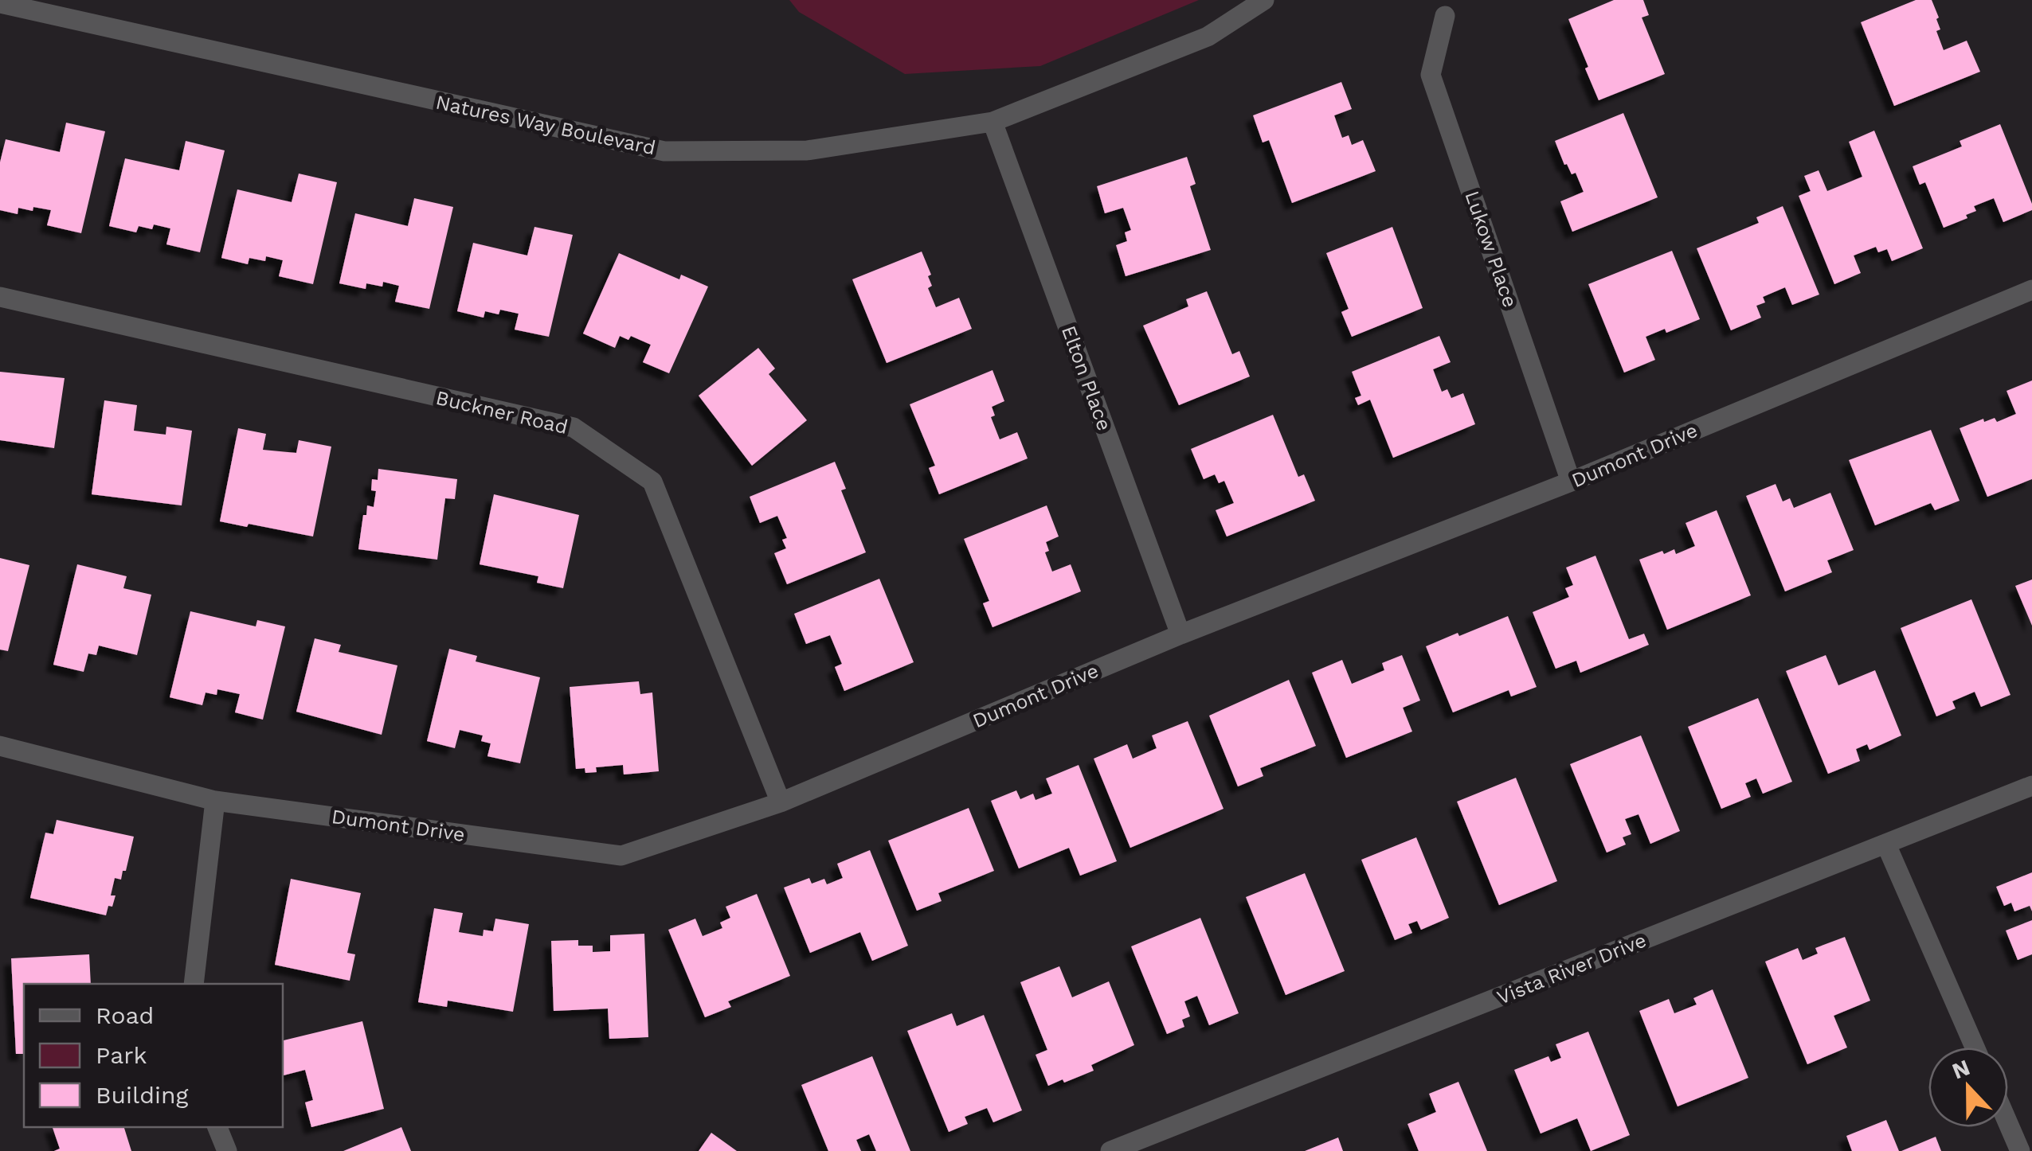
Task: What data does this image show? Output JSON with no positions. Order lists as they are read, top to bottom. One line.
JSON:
{"streets":{"street":["Natures Way Boulevard","Lukow Place","Elton Place","Buckner Road","Dumont Drive","Vista River Drive"]},"crossings":[["Natures Way Boulevard","Elton Place"],["Lukow Place","Dumont Drive"],["Elton Place","Dumont Drive"],["Buckner Road","Dumont Drive"]],"legend":["Road","Park","Building"],"north":"top"}
